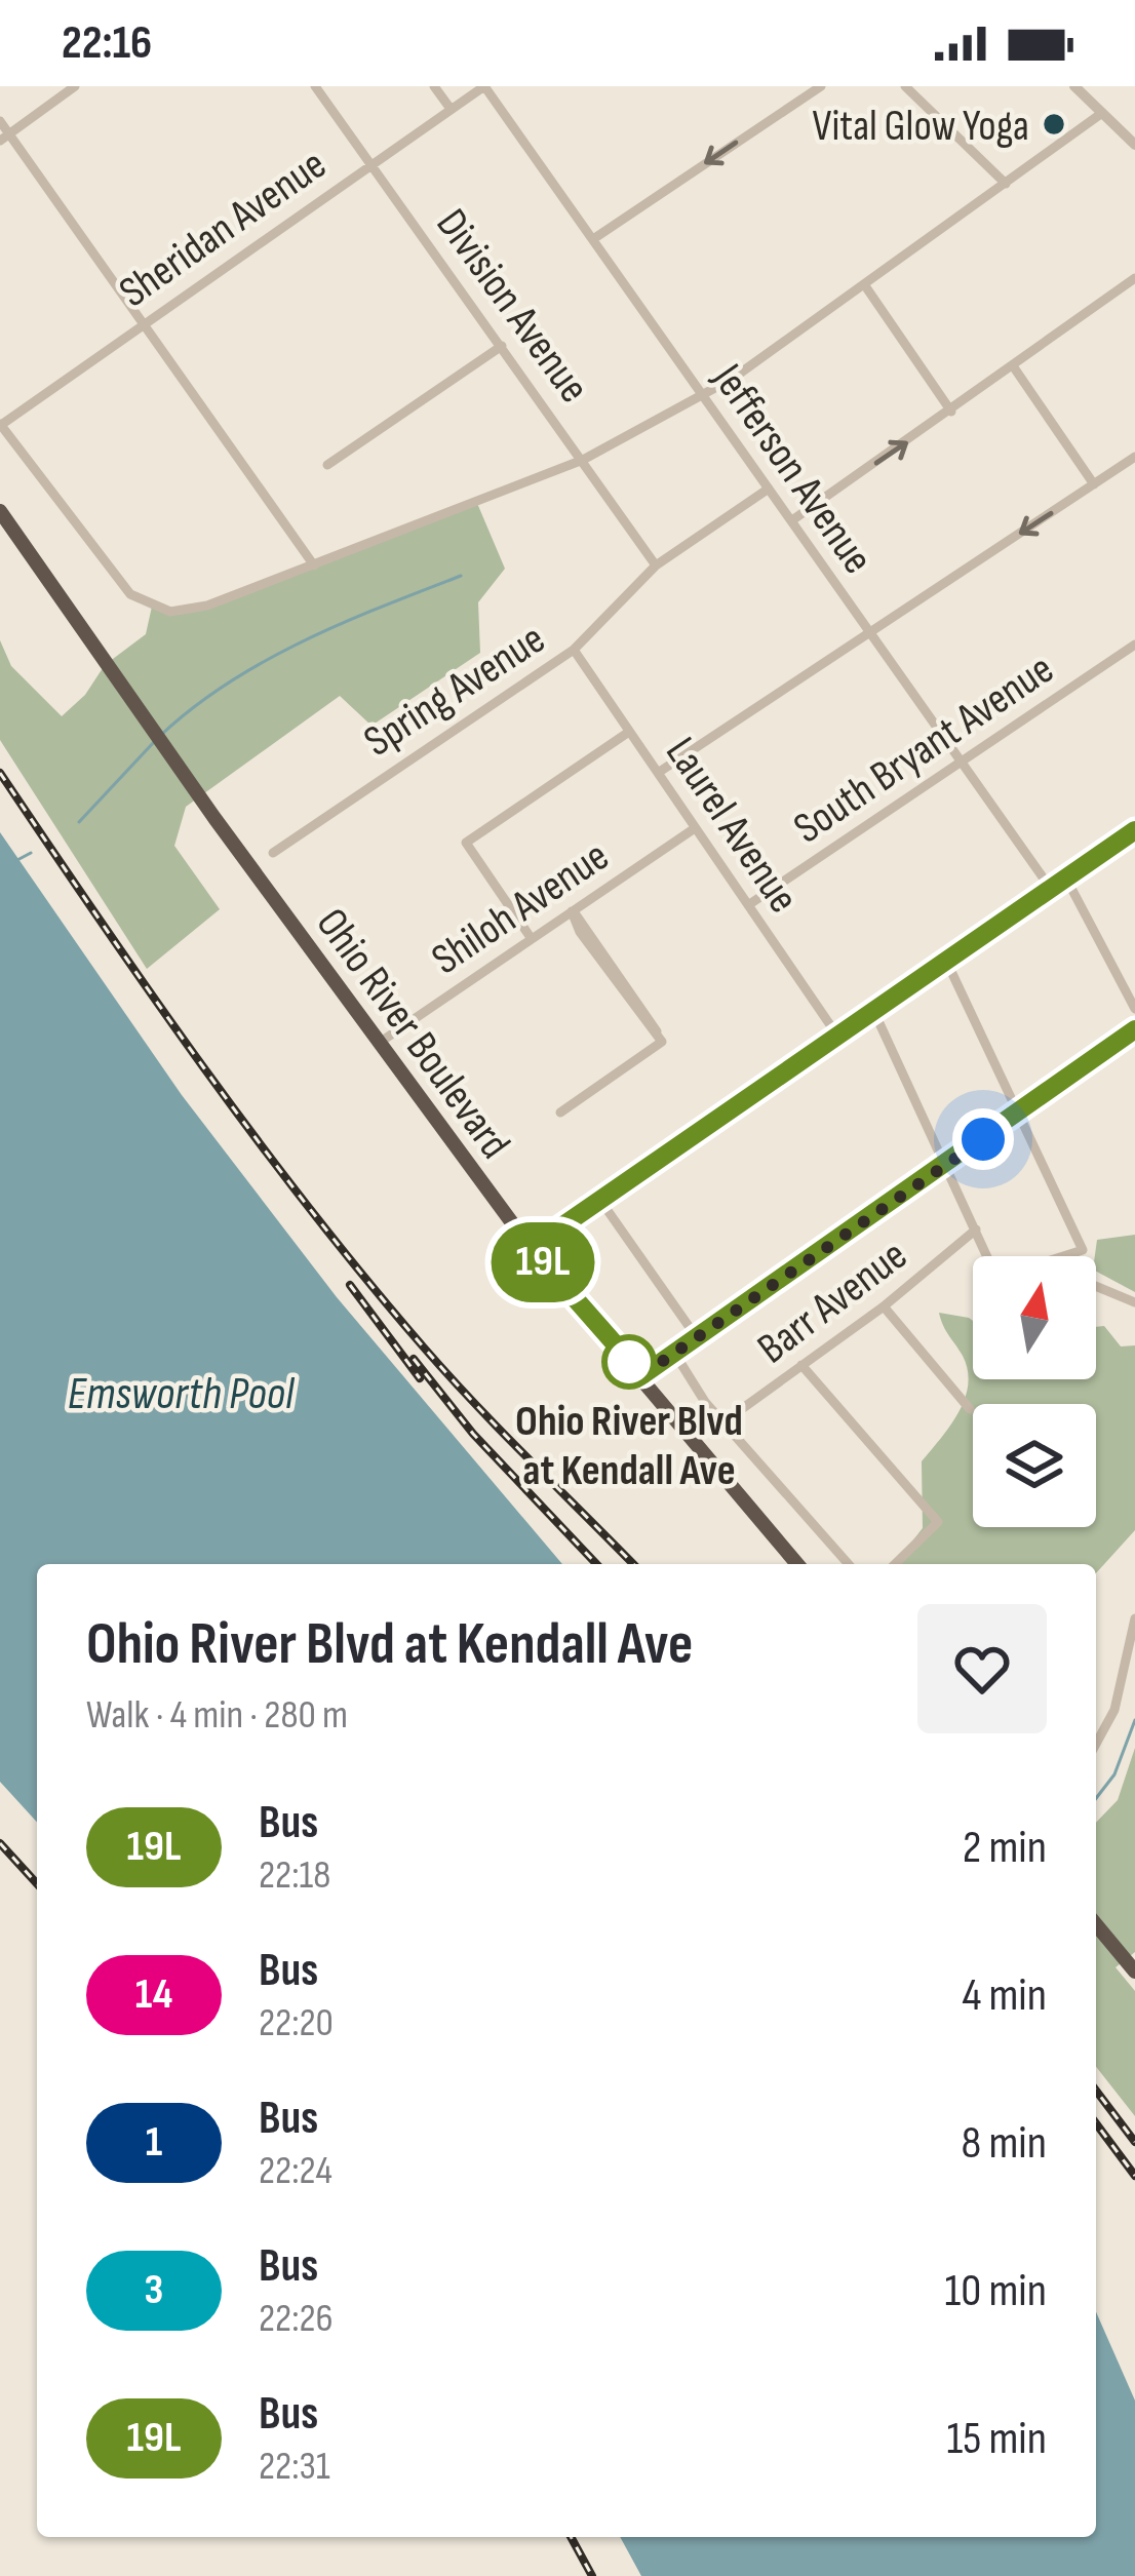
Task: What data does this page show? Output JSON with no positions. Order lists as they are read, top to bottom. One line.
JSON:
{"streets":{"highway":["Ohio River Boulevard"],"street":["Sheridan Avenue","Division Avenue","Jefferson Avenue","Spring Avenue","South Bryant Avenue","Laurel Avenue","Shiloh Avenue","Barr Avenue"]},"crossings":[["Sheridan Avenue","Division Avenue"],["Sheridan Avenue","Jefferson Avenue"],["Division Avenue","Spring Avenue"],["Jefferson Avenue","Spring Avenue"],["Jefferson Avenue","South Bryant Avenue"],["Spring Avenue","Laurel Avenue"],["South Bryant Avenue","Laurel Avenue"],["Laurel Avenue","Shiloh Avenue"],["Shiloh Avenue","Ohio River Boulevard"]],"water":["Emsworth Pool"],"places":["Vital Glow Yoga","Ohio River Blvd at Kendall Ave"],"lines":["bus line 19L"],"north":"top","page":{"status":"22:16","on_map":"19L","heading":["Ohio River Blvd at Kendall Ave","Walk · 4 min · 280 m"],"list":[{"mark":"19L","name":"Bus","note":"22:18","value":"2 min"},{"mark":"14","name":"Bus","note":"22:20","value":"4 min"},{"mark":"1","name":"Bus","note":"22:24","value":"8 min"},{"mark":"3","name":"Bus","note":"22:26","value":"10 min"},{"mark":"19L","name":"Bus","note":"22:31","value":"15 min"}]}}
